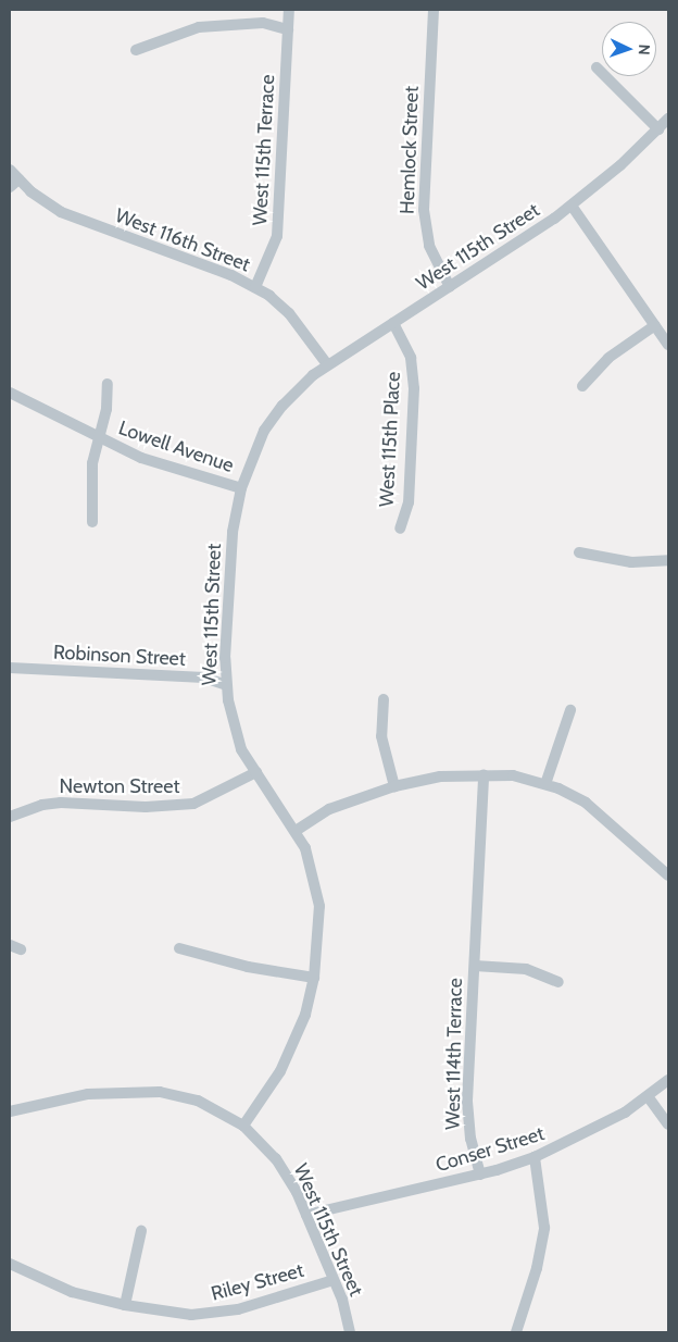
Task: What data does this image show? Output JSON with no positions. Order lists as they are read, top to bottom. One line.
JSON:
{"streets":{"street":["West 115th Terrace","Hemlock Street","West 116th Street","West 115th Street","West 115th Place","Lowell Avenue","Robinson Street","Newton Street","West 114th Terrace","Conser Street","Riley Street"]},"crossings":[["West 115th Terrace","West 116th Street"],["Hemlock Street","West 115th Street"],["West 116th Street","West 115th Street"],["West 115th Street","West 115th Place"],["West 115th Street","Lowell Avenue"],["West 115th Street","Robinson Street"],["West 115th Street","Newton Street"],["West 115th Street","Conser Street"],["West 115th Street","Riley Street"],["West 114th Terrace","Conser Street"]],"north":"right"}
